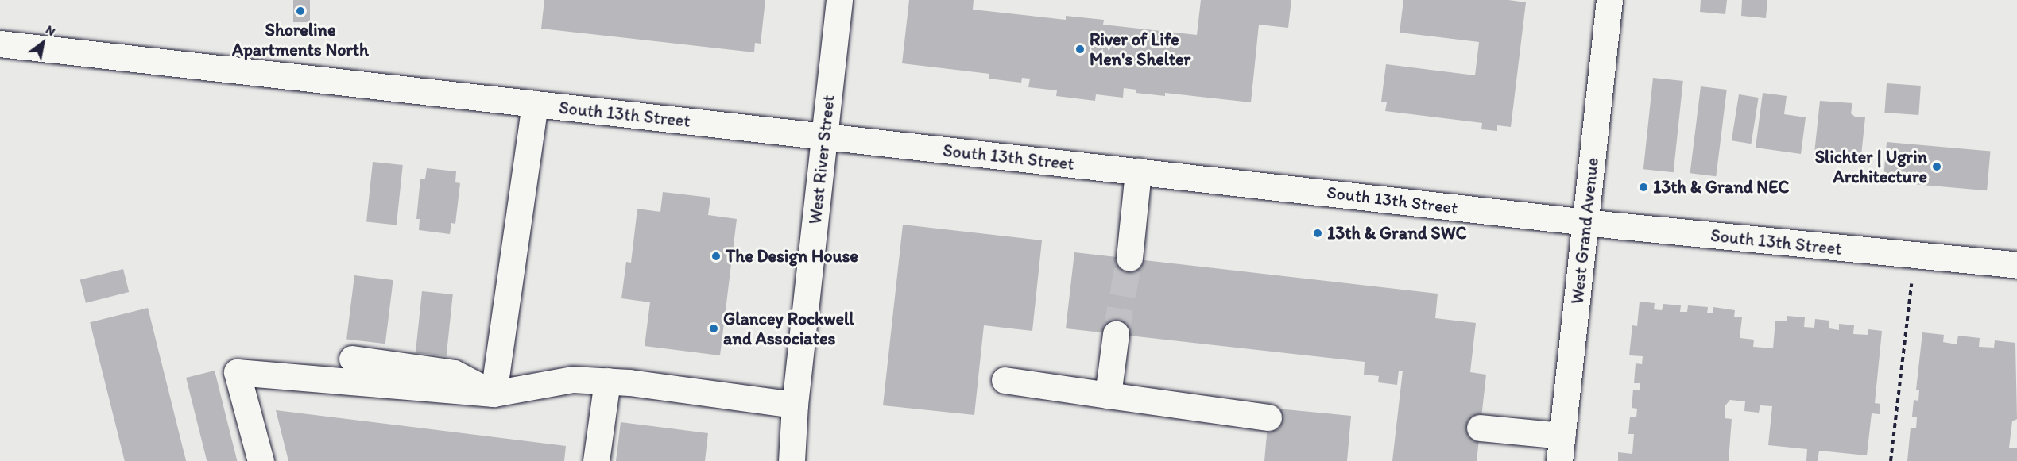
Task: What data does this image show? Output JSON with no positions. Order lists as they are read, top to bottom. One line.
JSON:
{"streets":{"street":["South 13th Street","West River Street","West Grand Avenue"]},"crossings":[["South 13th Street","West River Street"],["South 13th Street","West Grand Avenue"]],"places":["Shoreline Apartments North","River of Life Men's Shelter","Slichter | Ugrin Architecture","13th & Grand NEC","13th & Grand SWC","The Design House","Glancey Rockwell and Associates"],"north":"top right"}
